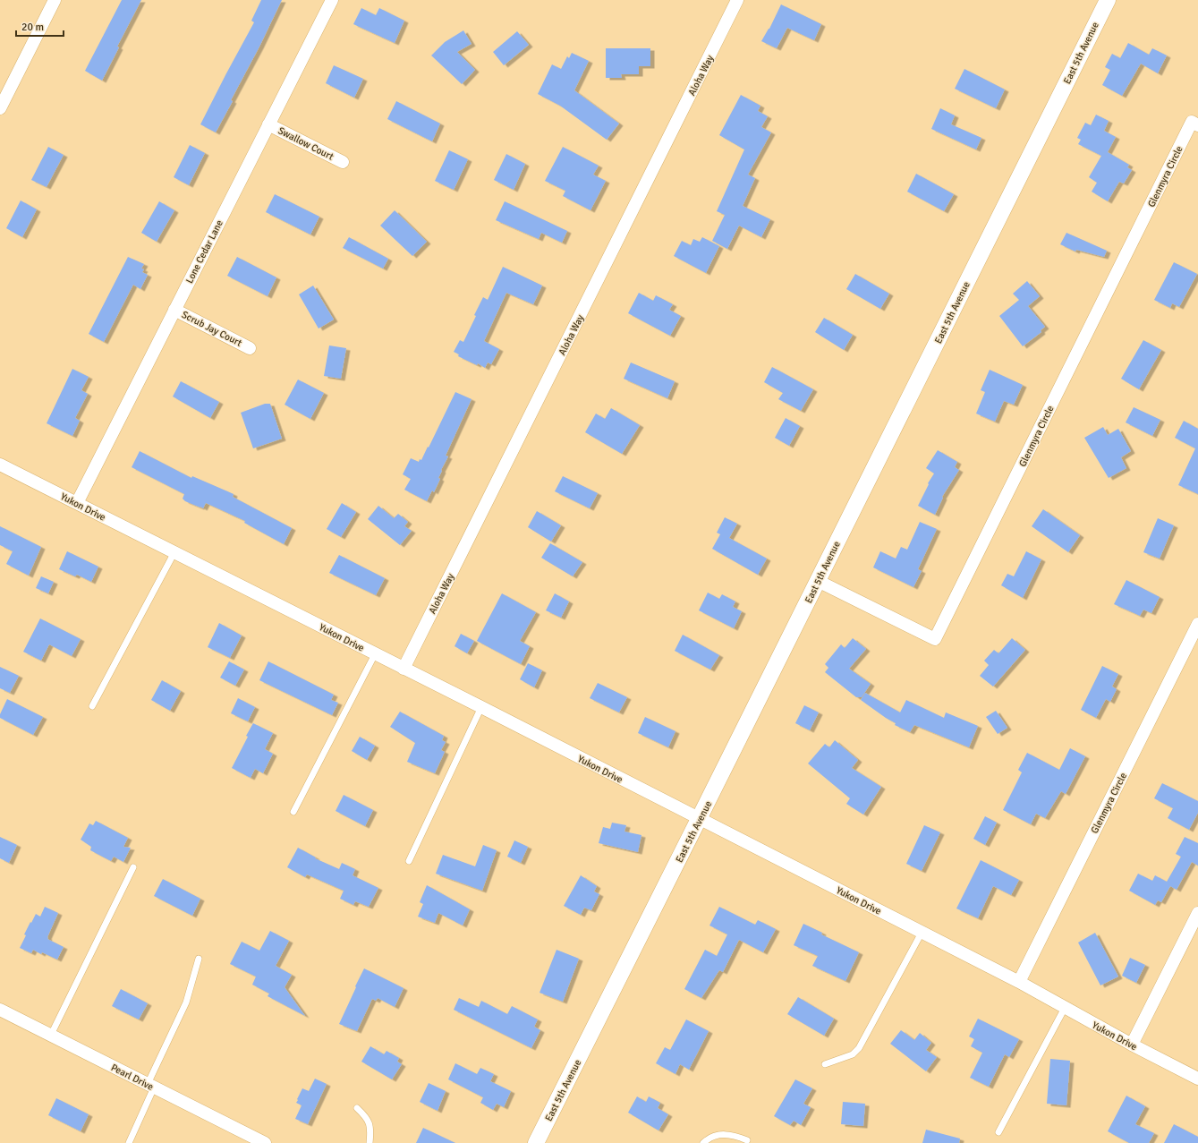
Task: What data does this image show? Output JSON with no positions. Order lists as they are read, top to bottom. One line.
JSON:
{"streets":{"street":["East 5th Avenue","Aloha Way","Swallow Court","Glenmyra Circle","Lone Cedar Lane","Scrub Jay Court","Yukon Drive","Pearl Drive"]},"crossings":[["East 5th Avenue","Glenmyra Circle"],["East 5th Avenue","Yukon Drive"],["Aloha Way","Yukon Drive"],["Swallow Court","Lone Cedar Lane"],["Glenmyra Circle","Yukon Drive"],["Lone Cedar Lane","Scrub Jay Court"],["Lone Cedar Lane","Yukon Drive"]],"scale_bar":"20 m"}
